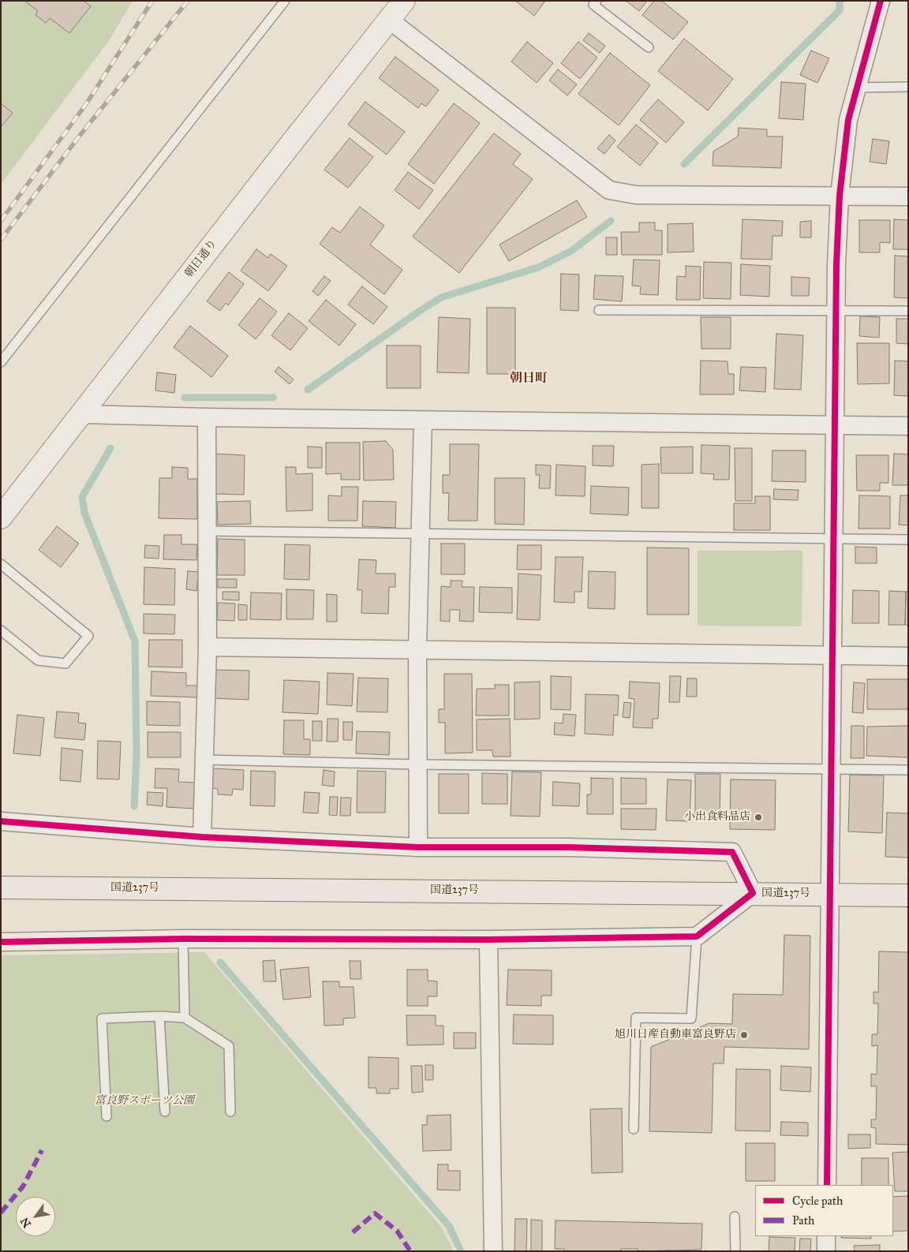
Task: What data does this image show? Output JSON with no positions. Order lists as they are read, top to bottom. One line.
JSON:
{"streets":{"highway":["国道237号"],"street":["朝日通り"]},"districts":["朝日町"],"parks":["富良野スポーツ公園"],"places":["小出食料品店","旭川日産自動車富良野店"],"legend":["Cycle path","Path"],"north":"bottom left"}
